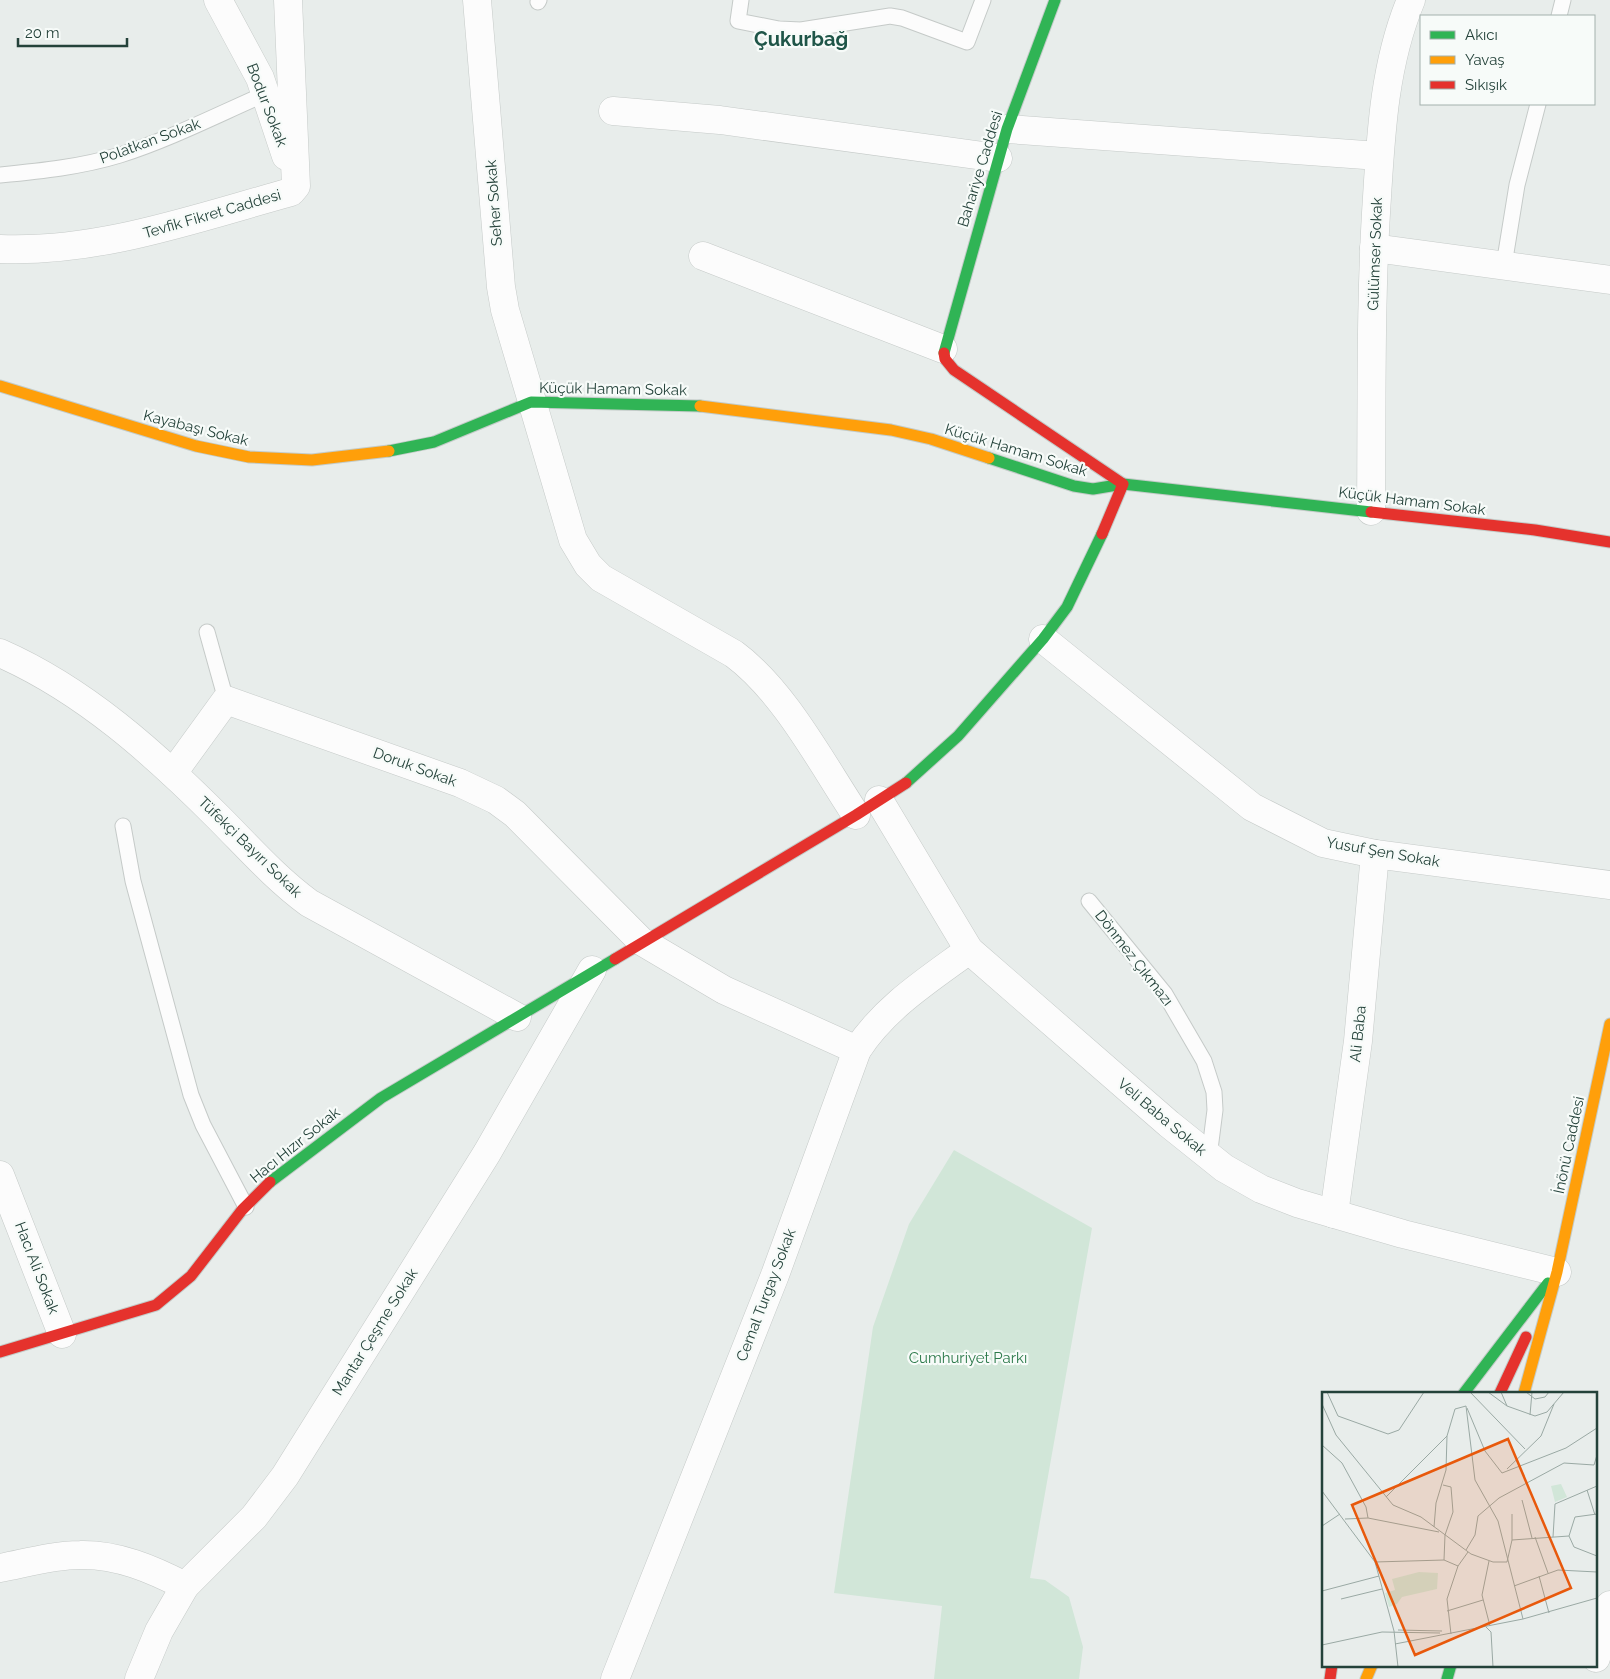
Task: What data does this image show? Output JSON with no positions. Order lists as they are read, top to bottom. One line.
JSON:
{"streets":{"street":["Bodur Sokak","Bahariye Caddesi","Seher Sokak","Tevfik Fikret Caddesi","Gülümser Sokak","Küçük Hamam Sokak","Kayabaşı Sokak","Doruk Sokak","Tüfekçi Bayırı Sokak","Yusuf Şen Sokak","Ali Baba","Veli Baba Sokak","Hacı Hızır Sokak","İnönü Caddesi","Hacı Ali Sokak","Cemal Turgay Sokak","Mantar Çeşme Sokak"],"lane":["Polatkan Sokak","Dönmez Çıkmazı"]},"crossings":[["Bodur Sokak","Polatkan Sokak"],["Bodur Sokak","Tevfik Fikret Caddesi"],["Seher Sokak","Küçük Hamam Sokak"],["Seher Sokak","Kayabaşı Sokak"],["Seher Sokak","Hacı Hızır Sokak"],["Gülümser Sokak","Küçük Hamam Sokak"],["Küçük Hamam Sokak","Kayabaşı Sokak"],["Küçük Hamam Sokak","Hacı Hızır Sokak"],["Doruk Sokak","Hacı Hızır Sokak"],["Doruk Sokak","Cemal Turgay Sokak"],["Tüfekçi Bayırı Sokak","Hacı Hızır Sokak"],["Yusuf Şen Sokak","Ali Baba"],["Yusuf Şen Sokak","Hacı Hızır Sokak"],["Dönmez Çıkmazı","Veli Baba Sokak"],["Ali Baba","Veli Baba Sokak"],["Veli Baba Sokak","Hacı Hızır Sokak"],["Veli Baba Sokak","İnönü Caddesi"],["Veli Baba Sokak","Cemal Turgay Sokak"],["Hacı Hızır Sokak","Hacı Ali Sokak"],["Hacı Hızır Sokak","Mantar Çeşme Sokak"]],"districts":["Çukurbağ"],"parks":["Cumhuriyet Parkı"],"legend":["Akıcı","Yavaş","Sıkışık"],"scale_bar":"20 m"}
